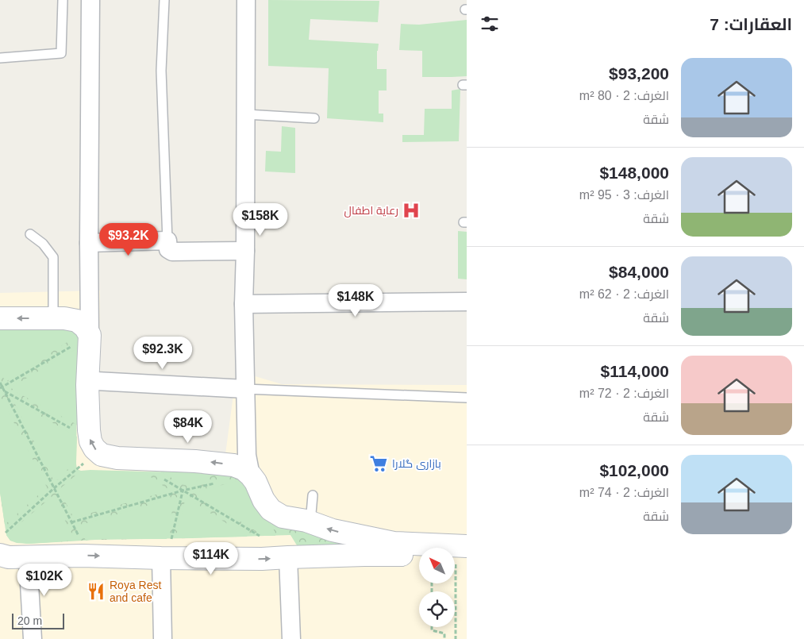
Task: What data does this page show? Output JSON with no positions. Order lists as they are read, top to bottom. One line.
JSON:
{"places":{"hospital":["رعاية اطفال"],"supermarket":["بازاری گلارا"],"restaurant":["Roya Rest and cafe"]},"scale_bar":"20 m","north":"top left","page":{"heading":"العقارات: 7","list":[{"name":"$93,200","note":"الغرف: 2 · 80 m² · شقة"},{"name":"$148,000","note":"الغرف: 3 · 95 m² · شقة"},{"name":"$84,000","note":"الغرف: 2 · 62 m² · شقة"},{"name":"$114,000","note":"الغرف: 2 · 72 m² · شقة"},{"name":"$102,000","note":"الغرف: 2 · 74 m² · شقة"}],"price":["$158K","$93.2K","$148K","$92.3K","$84K","$114K","$102K"],"scale":"20 m"}}
